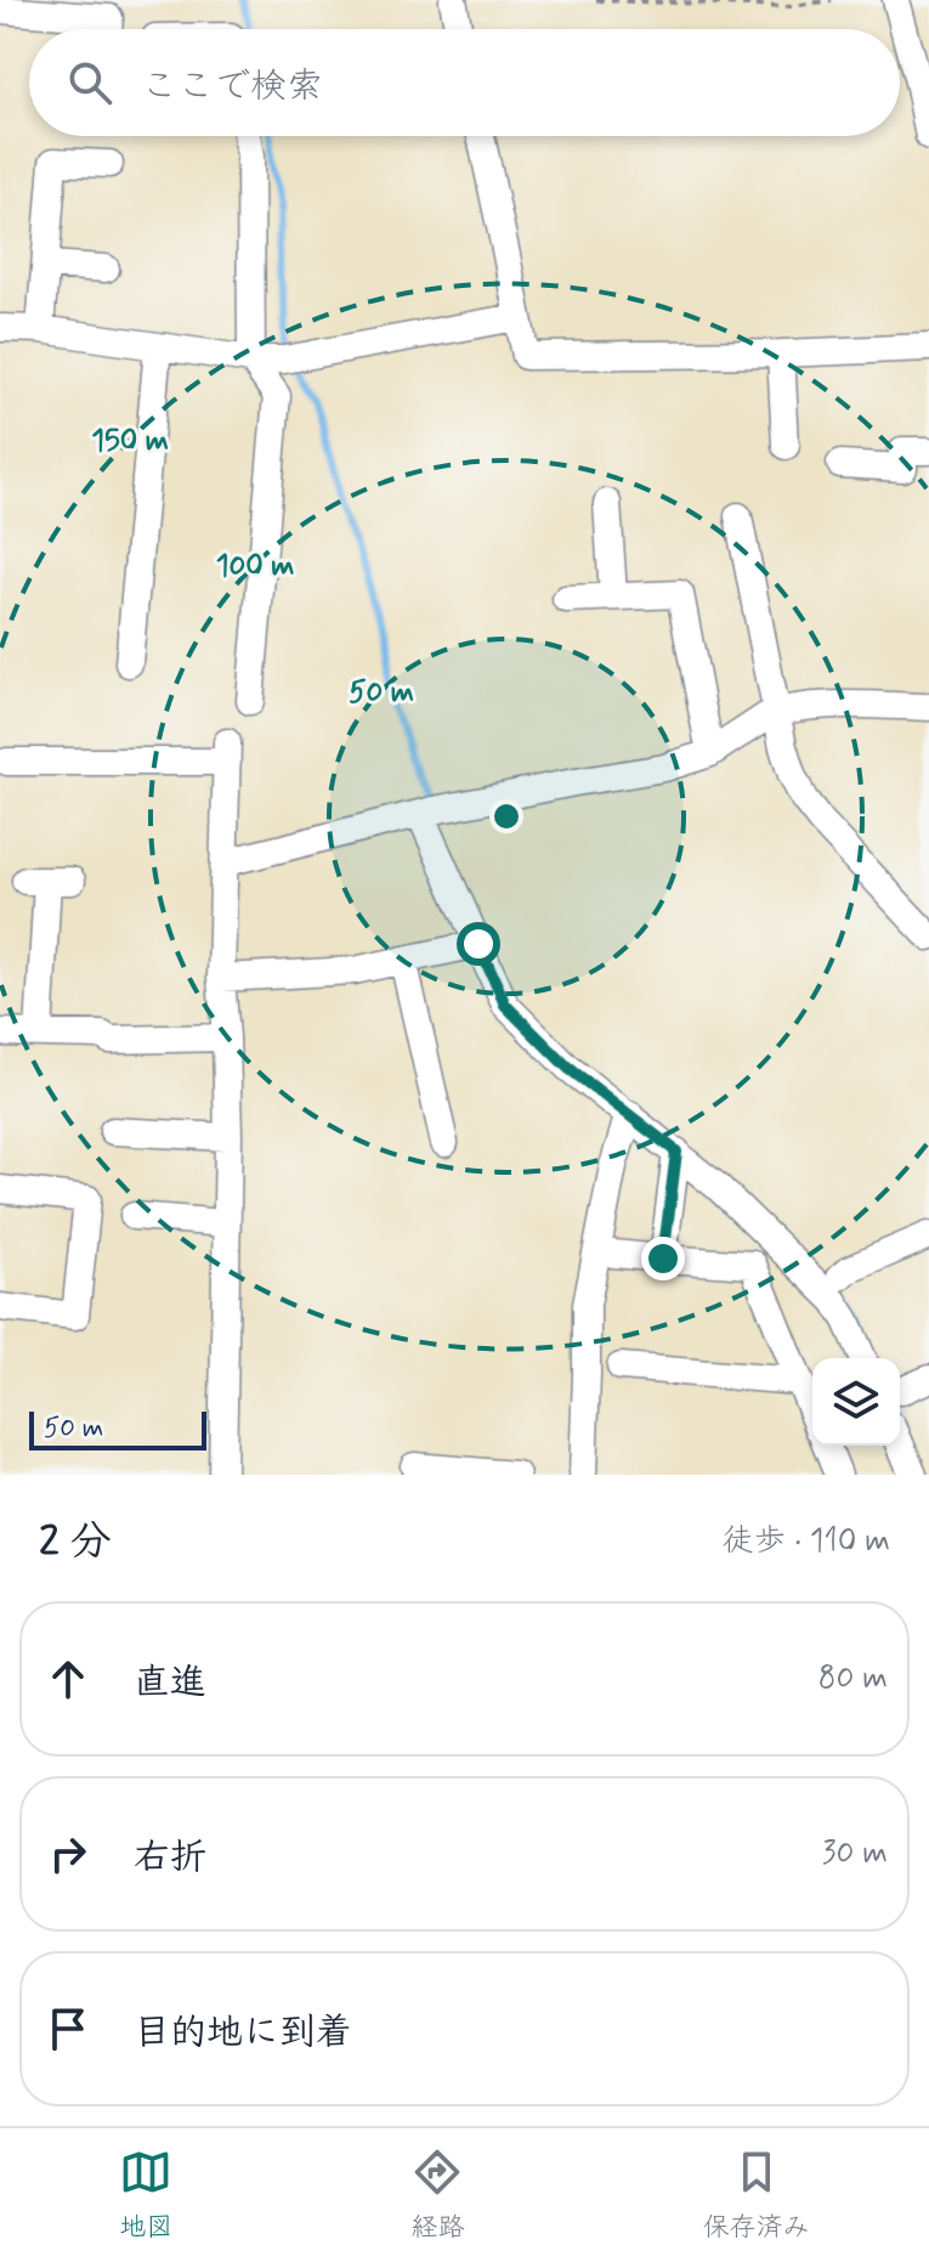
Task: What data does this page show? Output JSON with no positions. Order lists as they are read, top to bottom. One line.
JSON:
{"scale_bar":"50 m","page":{"search":"ここで検索","scale":"50 m","heading":["2 分","徒歩 · 110 m"],"list":[["直進","80 m"],["右折","30 m"],"目的地に到着"],"nav":["地図","経路","保存済み"]},"rings":["150 m","100 m","50 m"]}
